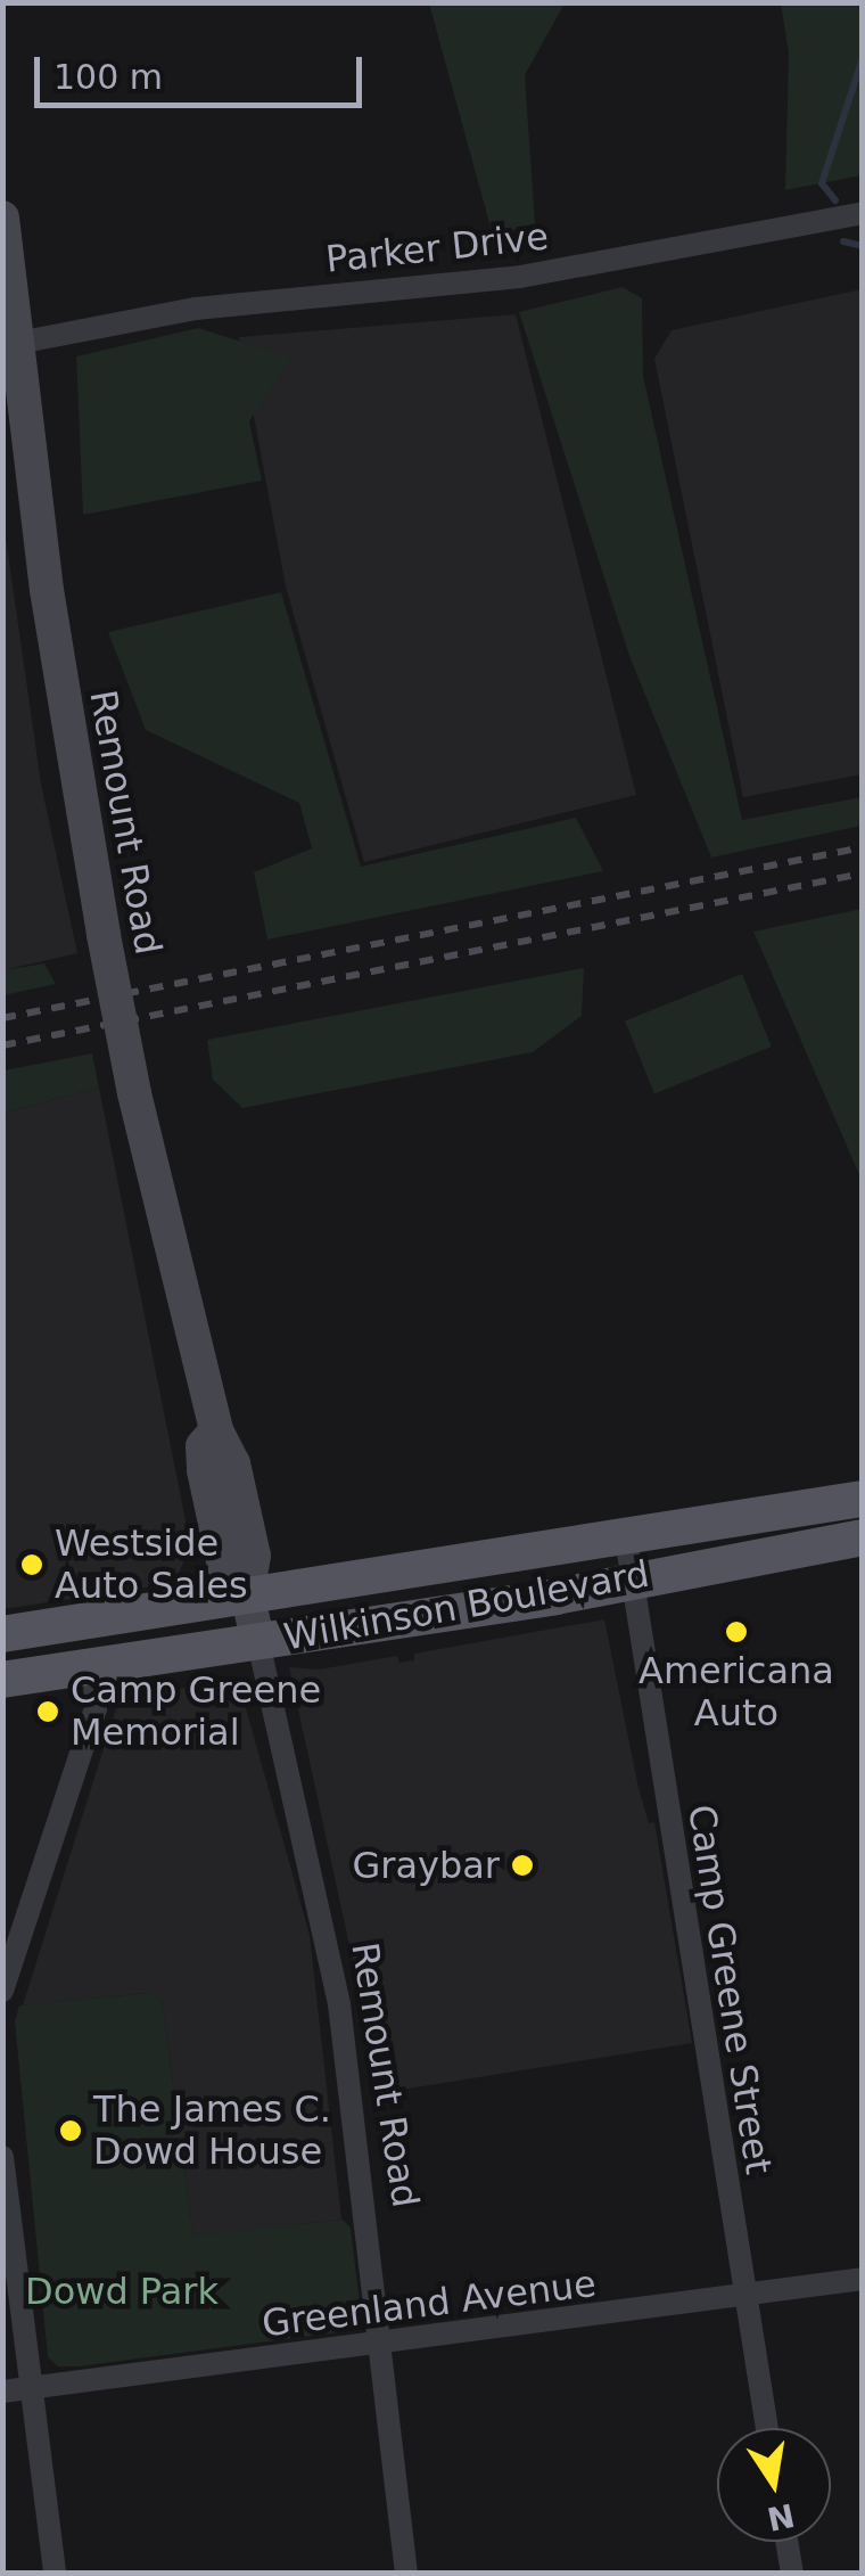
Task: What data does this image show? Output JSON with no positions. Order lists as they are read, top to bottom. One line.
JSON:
{"streets":{"main road":["Remount Road","Wilkinson Boulevard"],"street":["Parker Drive","Camp Greene Street","Greenland Avenue"]},"crossings":[["Parker Drive","Remount Road"],["Remount Road","Wilkinson Boulevard"],["Remount Road","Greenland Avenue"],["Wilkinson Boulevard","Camp Greene Street"],["Camp Greene Street","Greenland Avenue"]],"parks":["Dowd Park"],"places":["Westside Auto Sales","Americana Auto","Camp Greene Memorial","Graybar","The James C. Dowd House"],"scale_bar":"100 m","north":"bottom"}
